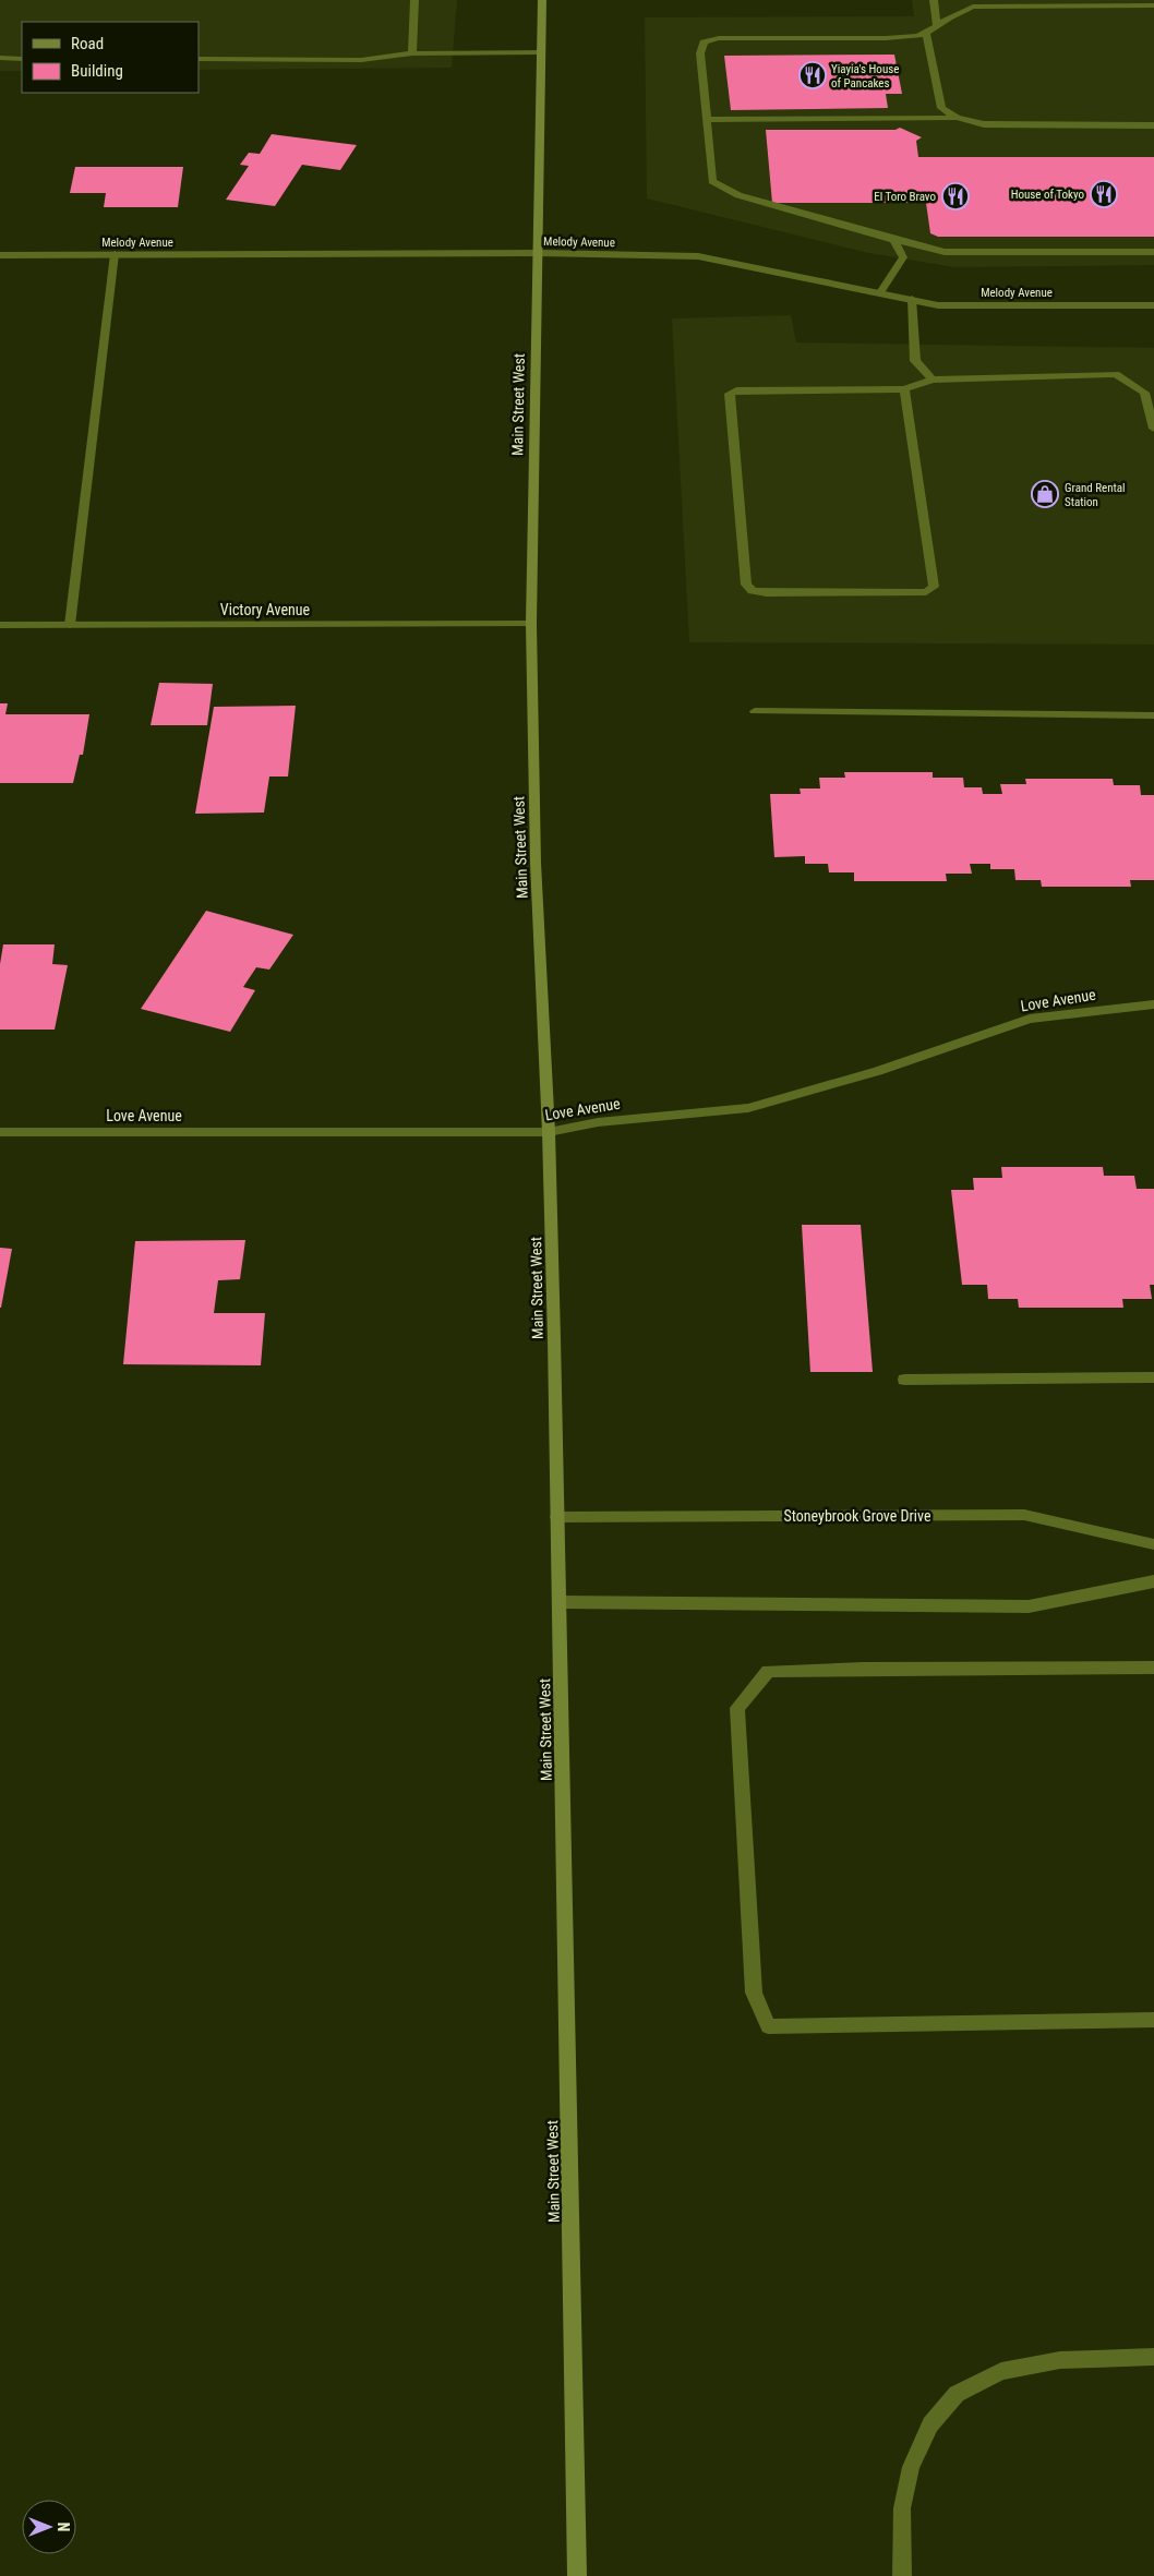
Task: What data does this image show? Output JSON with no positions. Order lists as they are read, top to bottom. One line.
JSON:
{"streets":{"main road":["Main Street West"],"street":["Melody Avenue","Victory Avenue","Love Avenue","Stoneybrook Grove Drive"]},"crossings":[["Melody Avenue","Main Street West"],["Main Street West","Victory Avenue"],["Main Street West","Love Avenue"],["Main Street West","Stoneybrook Grove Drive"]],"places":{"restaurant":["Yiayia's House of Pancakes","House of Tokyo","El Toro Bravo"],"shop":["Grand Rental Station"]},"legend":["Road","Building"],"north":"right"}
